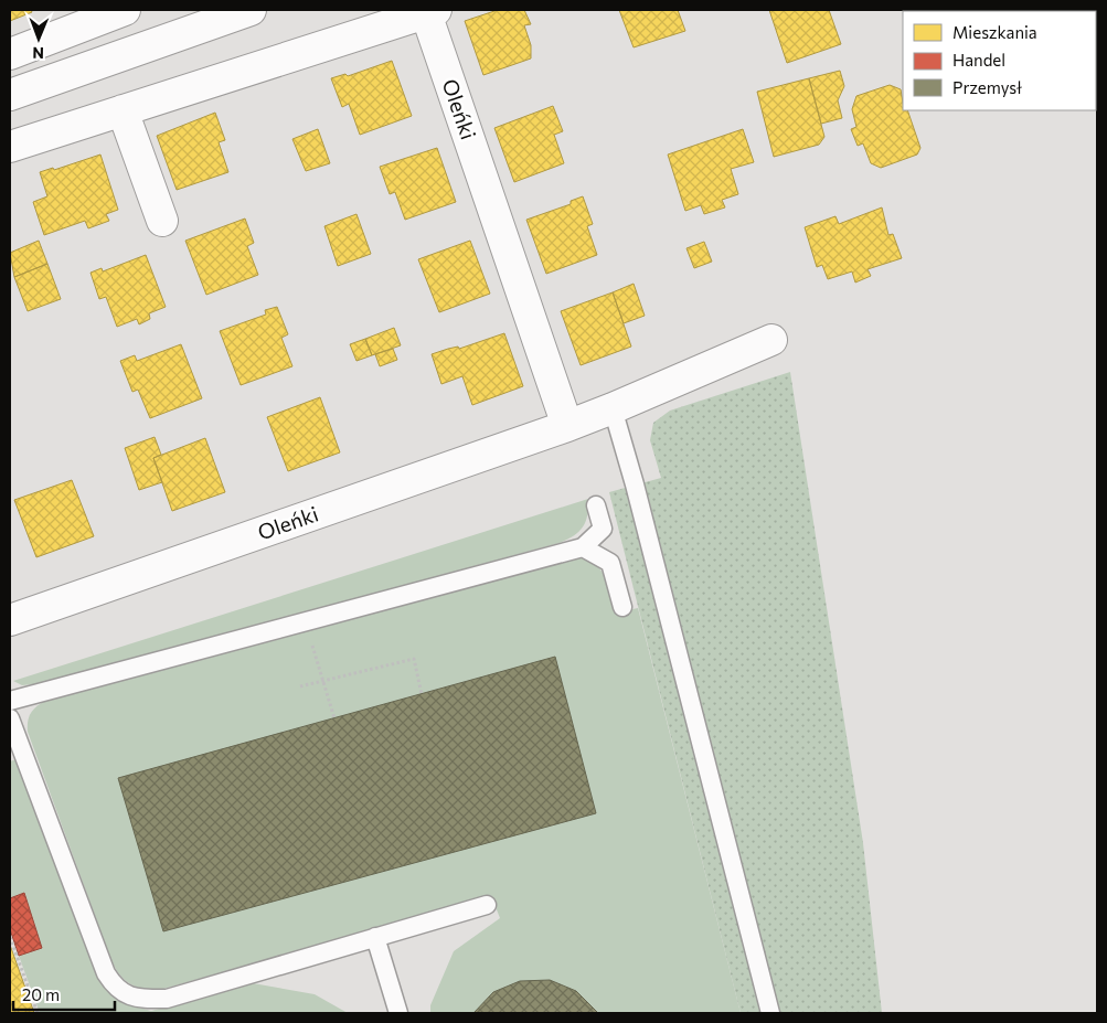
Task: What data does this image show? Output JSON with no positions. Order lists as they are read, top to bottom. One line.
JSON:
{"streets":{"street":["Oleńki"]},"legend":["Mieszkania","Handel","Przemysł"],"scale_bar":"20 m","north":"bottom"}
